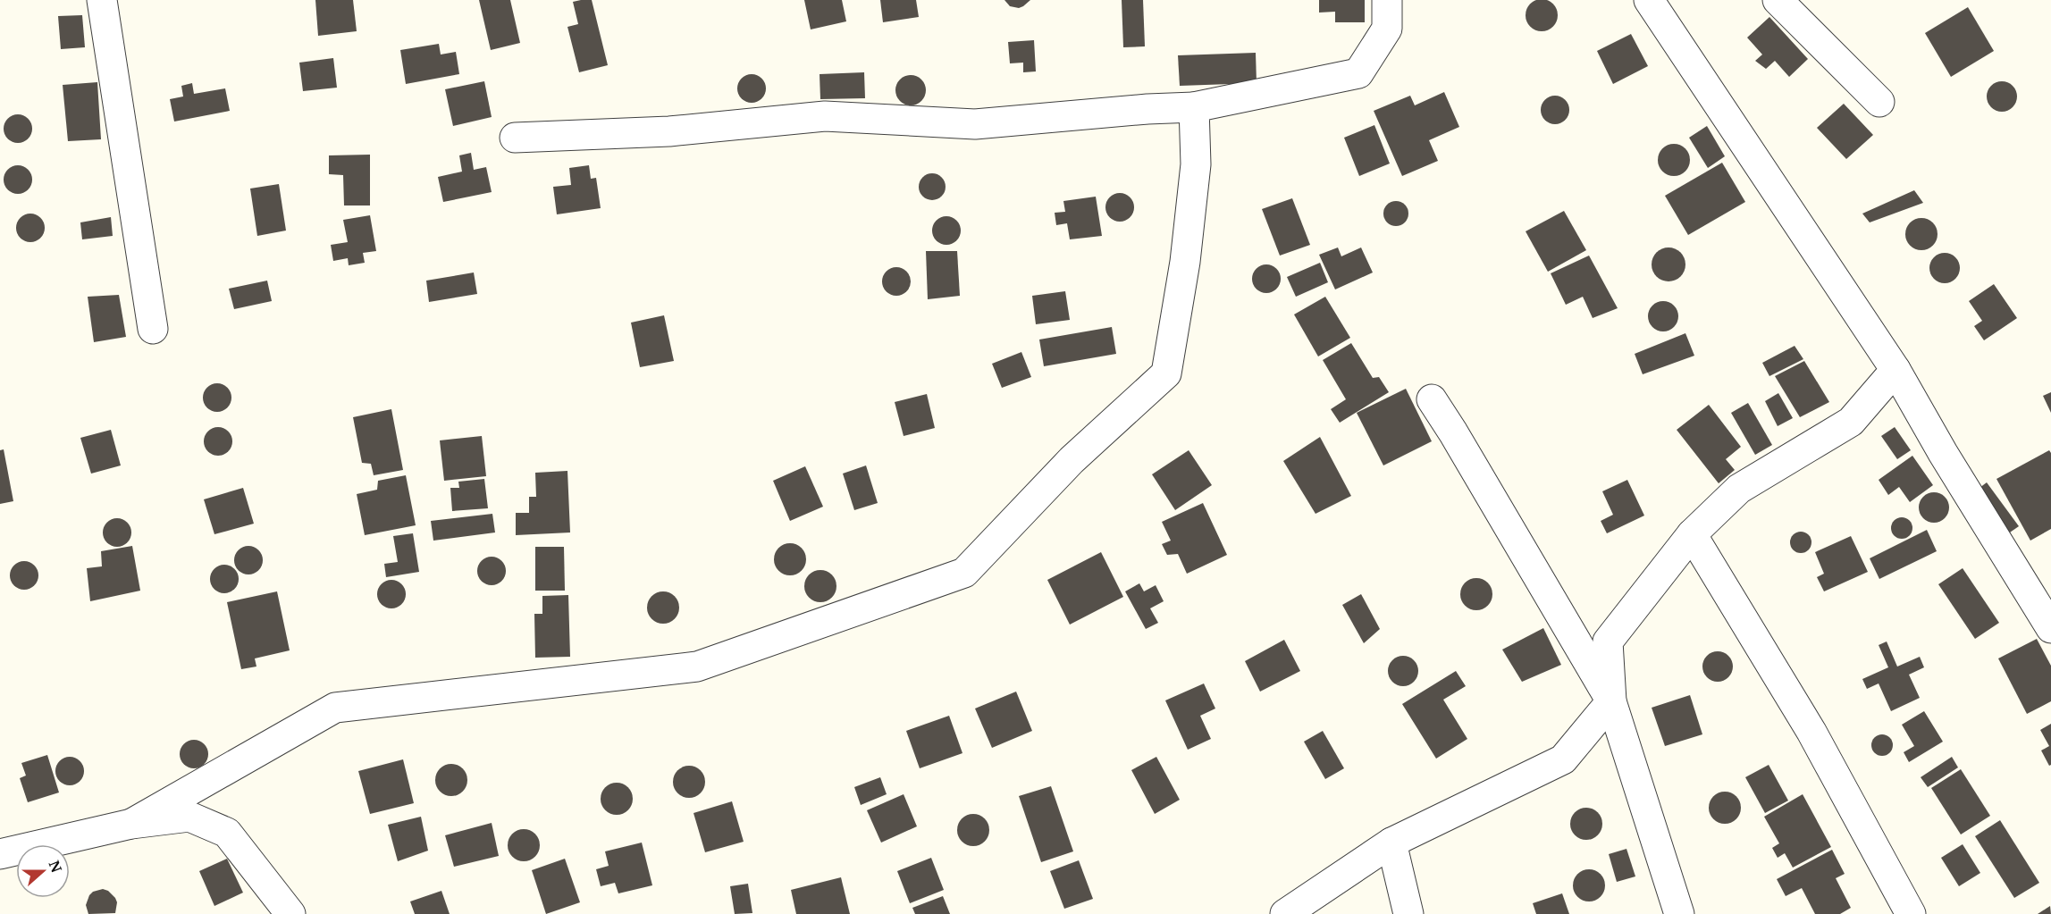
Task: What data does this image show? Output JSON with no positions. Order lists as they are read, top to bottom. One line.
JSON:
{"north":"right"}
